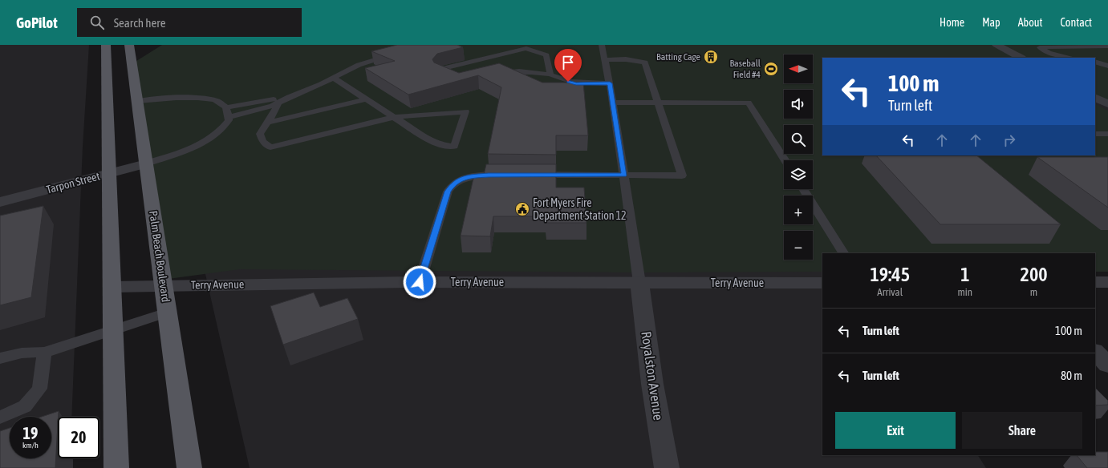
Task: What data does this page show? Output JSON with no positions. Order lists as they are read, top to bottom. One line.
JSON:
{"streets":{"main road":["Palm Beach Boulevard"],"street":["Tarpon Street","Terry Avenue","Royalston Avenue"]},"crossings":[["Tarpon Street","Palm Beach Boulevard"],["Palm Beach Boulevard","Terry Avenue"],["Terry Avenue","Royalston Avenue"]],"places":{"building":["Batting Cage"],"sports":["Baseball Field #4"],"public building":["Fort Myers Fire Department Station 12"]},"north":"left","page":{"header":"GoPilot","search":"Search here","nav":["Home","Map","About","Contact"],"map_buttons":["+","−"],"turn":["100 m","Turn left"],"eta":["19:45","Arrival","1","min","200","m"],"list":[{"name":"Turn left","value":"100 m"},{"name":"Turn left","value":"80 m"}],"buttons":["Exit","Share"],"speed":"19 km/h","limit":"20"}}
